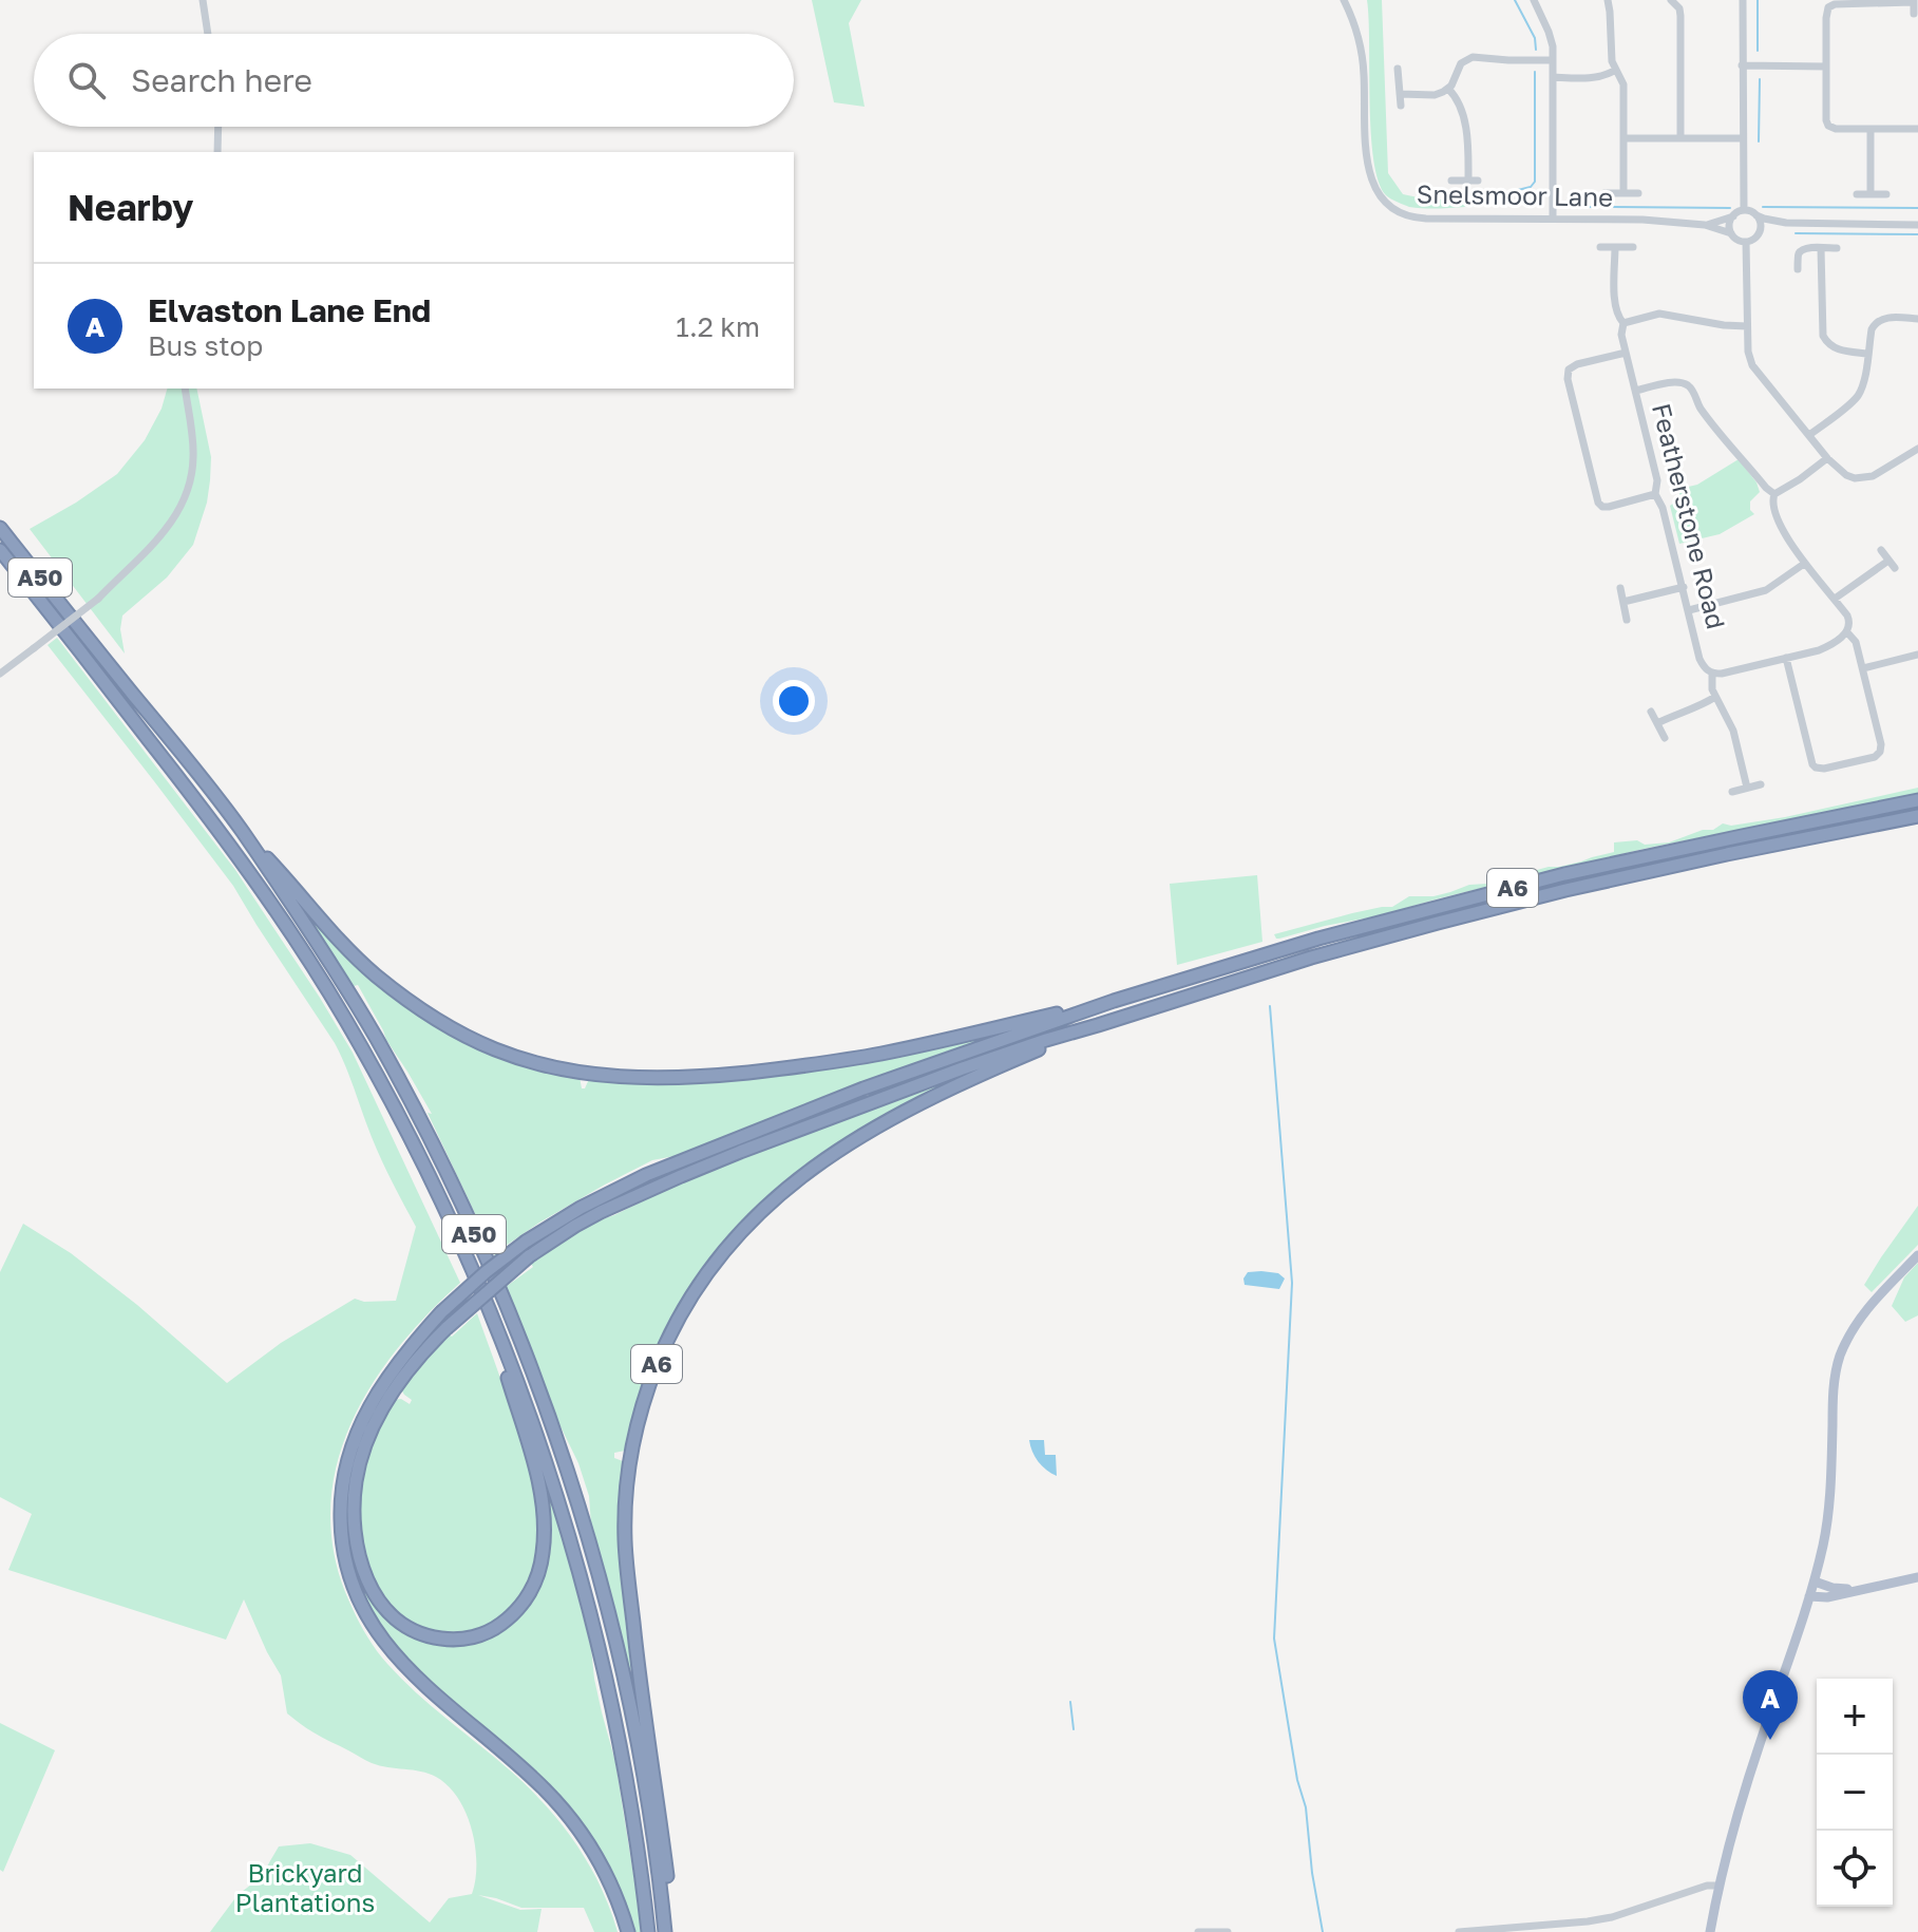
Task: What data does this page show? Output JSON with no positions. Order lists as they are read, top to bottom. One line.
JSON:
{"streets":{"highway":["A50","A6"],"street":["Snelsmoor Lane","Featherstone Road"]},"parks":["Brickyard Plantations"],"page":{"search":"Search here","heading":"Nearby","list":[{"mark":"A","name":"Elvaston Lane End","note":"Bus stop","value":"1.2 km"}],"pins":"A","map_buttons":["+","−"]}}
